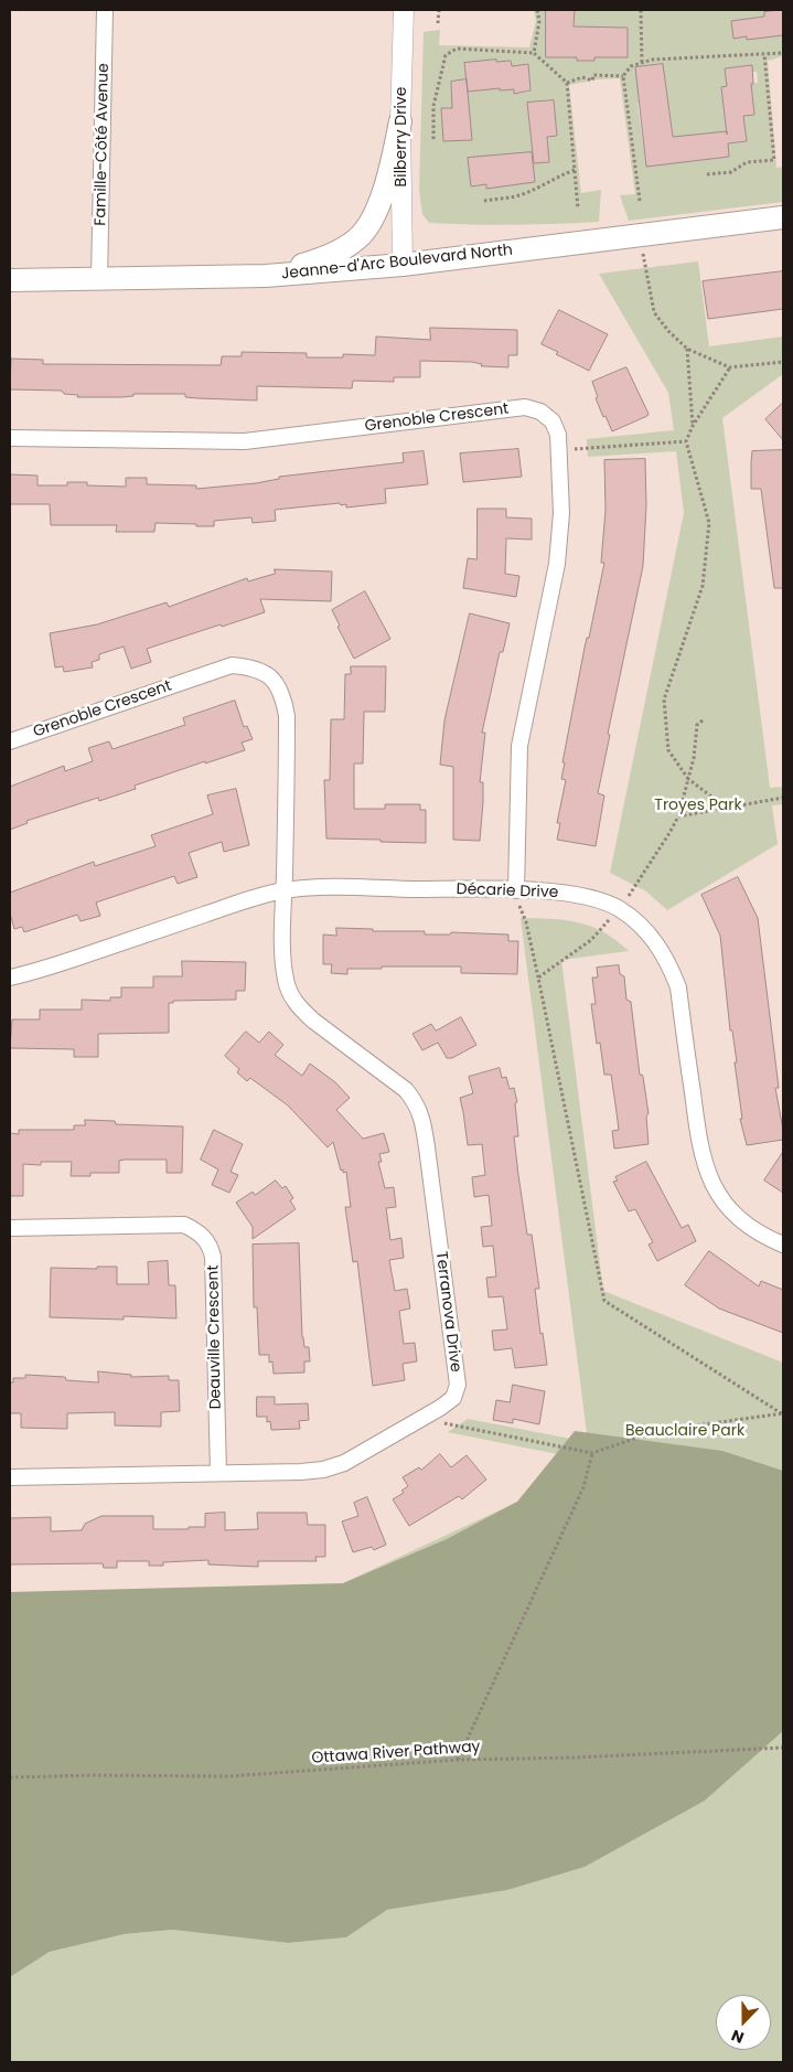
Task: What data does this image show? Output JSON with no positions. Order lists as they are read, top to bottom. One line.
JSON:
{"streets":{"main road":["Jeanne-d'Arc Boulevard North"],"street":["Bilberry Drive","Famille-Côté Avenue","Grenoble Crescent","Décarie Drive","Terranova Drive","Deauville Crescent"],"path":["Ottawa River Pathway"]},"crossings":[["Bilberry Drive","Jeanne-d'Arc Boulevard North"],["Famille-Côté Avenue","Jeanne-d'Arc Boulevard North"],["Grenoble Crescent","Décarie Drive"],["Grenoble Crescent","Terranova Drive"],["Décarie Drive","Terranova Drive"],["Terranova Drive","Deauville Crescent"]],"parks":["Troyes Park","Beauclaire Park"],"north":"bottom"}
